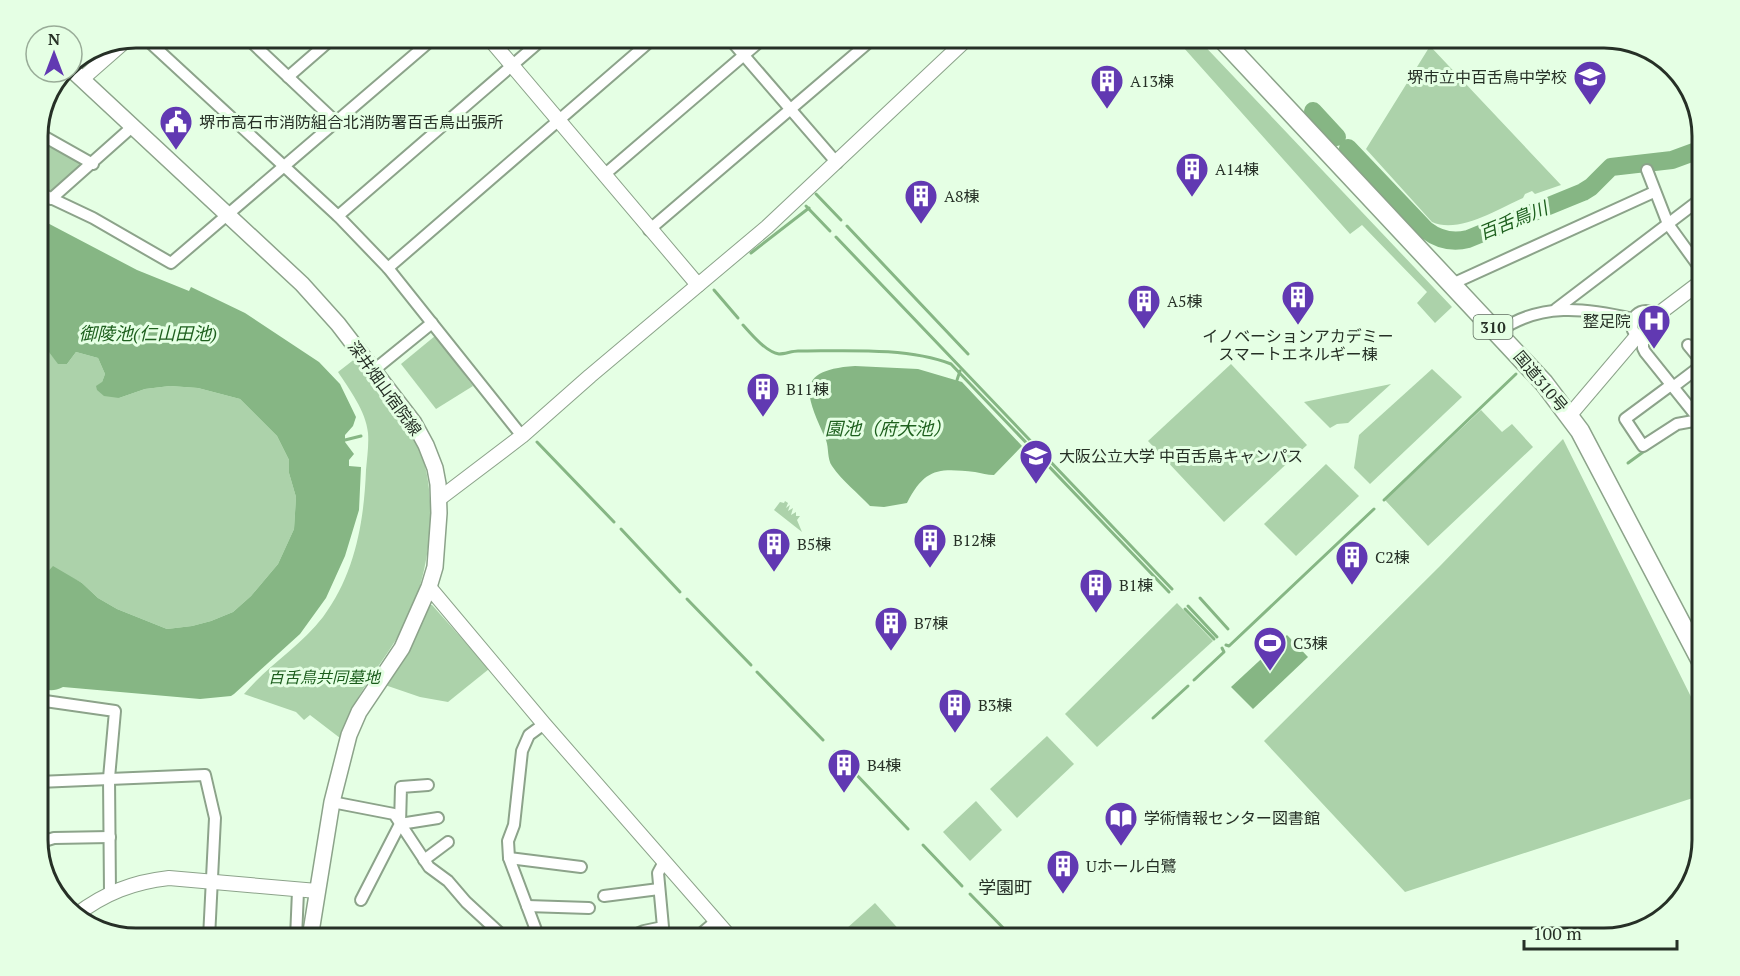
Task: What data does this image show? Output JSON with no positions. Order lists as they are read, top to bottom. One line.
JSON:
{"streets":{"highway":["310","国道310号"],"main road":["深井畑山宿院線"]},"districts":["学園町"],"water":["百舌鳥川","御陵池(仁山田池)","園池（府大池）"],"parks":["百舌鳥共同墓地"],"places":{"school or university":["堺市立中百舌鳥中学校","大阪公立大学 中百舌鳥キャンパス"],"building":["A13棟","A14棟","A8棟","イノベーションアカデミー スマートエネルギー棟","A5棟","B11棟","B12棟","B5棟","C2棟","B1棟","B7棟","B3棟","B4棟","Uホール白鷺"],"public building":["堺市高石市消防組合北消防署百舌鳥出張所"],"hospital":["整足院"],"sports":["C3棟"],"library":["学術情報センター図書館"]},"scale_bar":"100 m","north":"top"}
